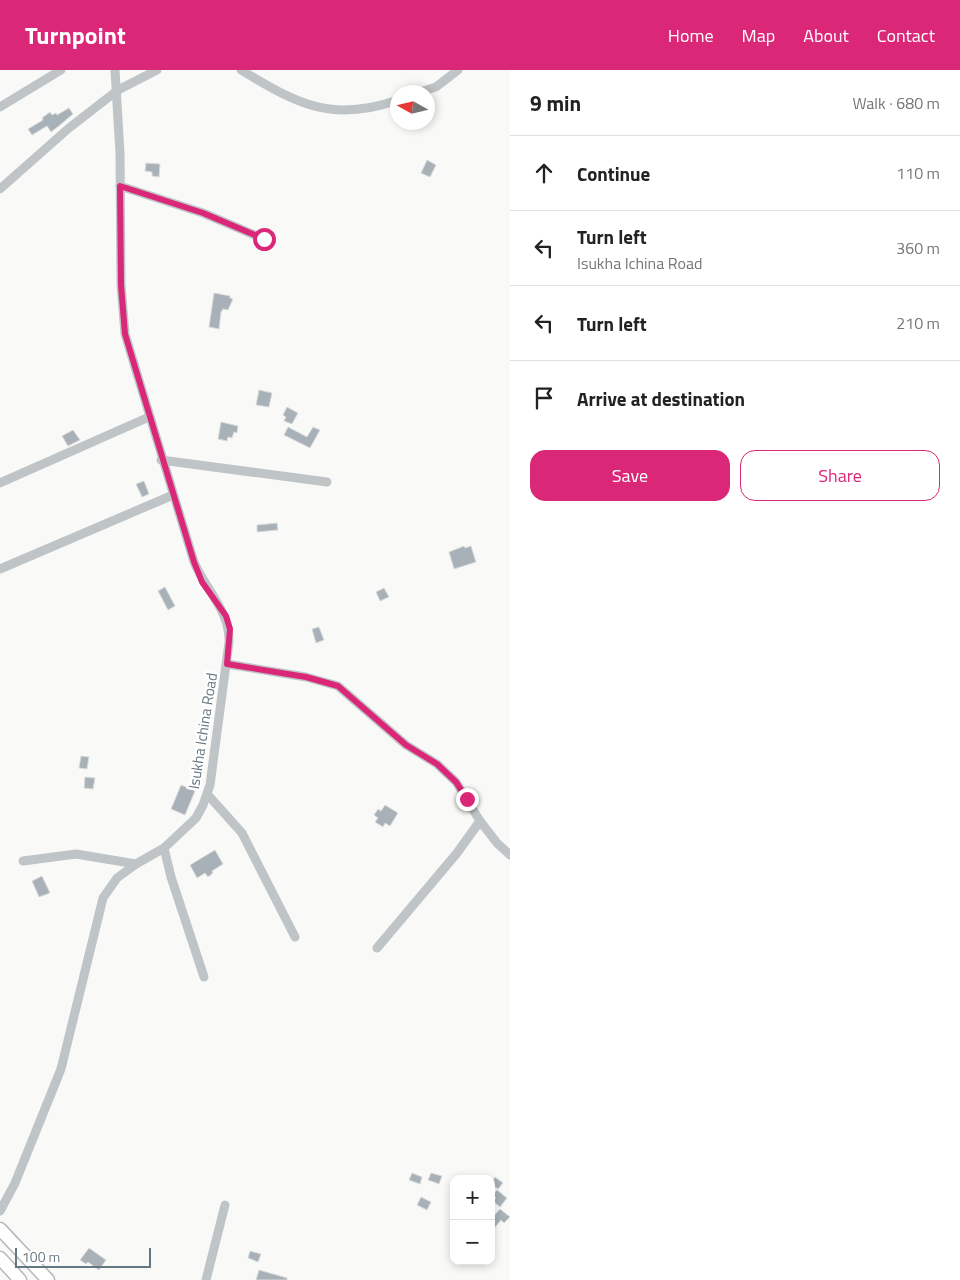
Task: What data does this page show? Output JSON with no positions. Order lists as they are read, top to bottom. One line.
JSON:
{"streets":{"street":["Isukha Ichina Road"]},"scale_bar":"100 m","north":"left","page":{"header":"Turnpoint","nav":["Home","Map","About","Contact"],"heading":["9 min","Walk · 680 m"],"list":[["Continue","110 m"],["Turn left","Isukha Ichina Road","360 m"],["Turn left","210 m"],"Arrive at destination"],"buttons":["Save","Share"],"map_buttons":["+","−"],"scale":"100 m"}}
